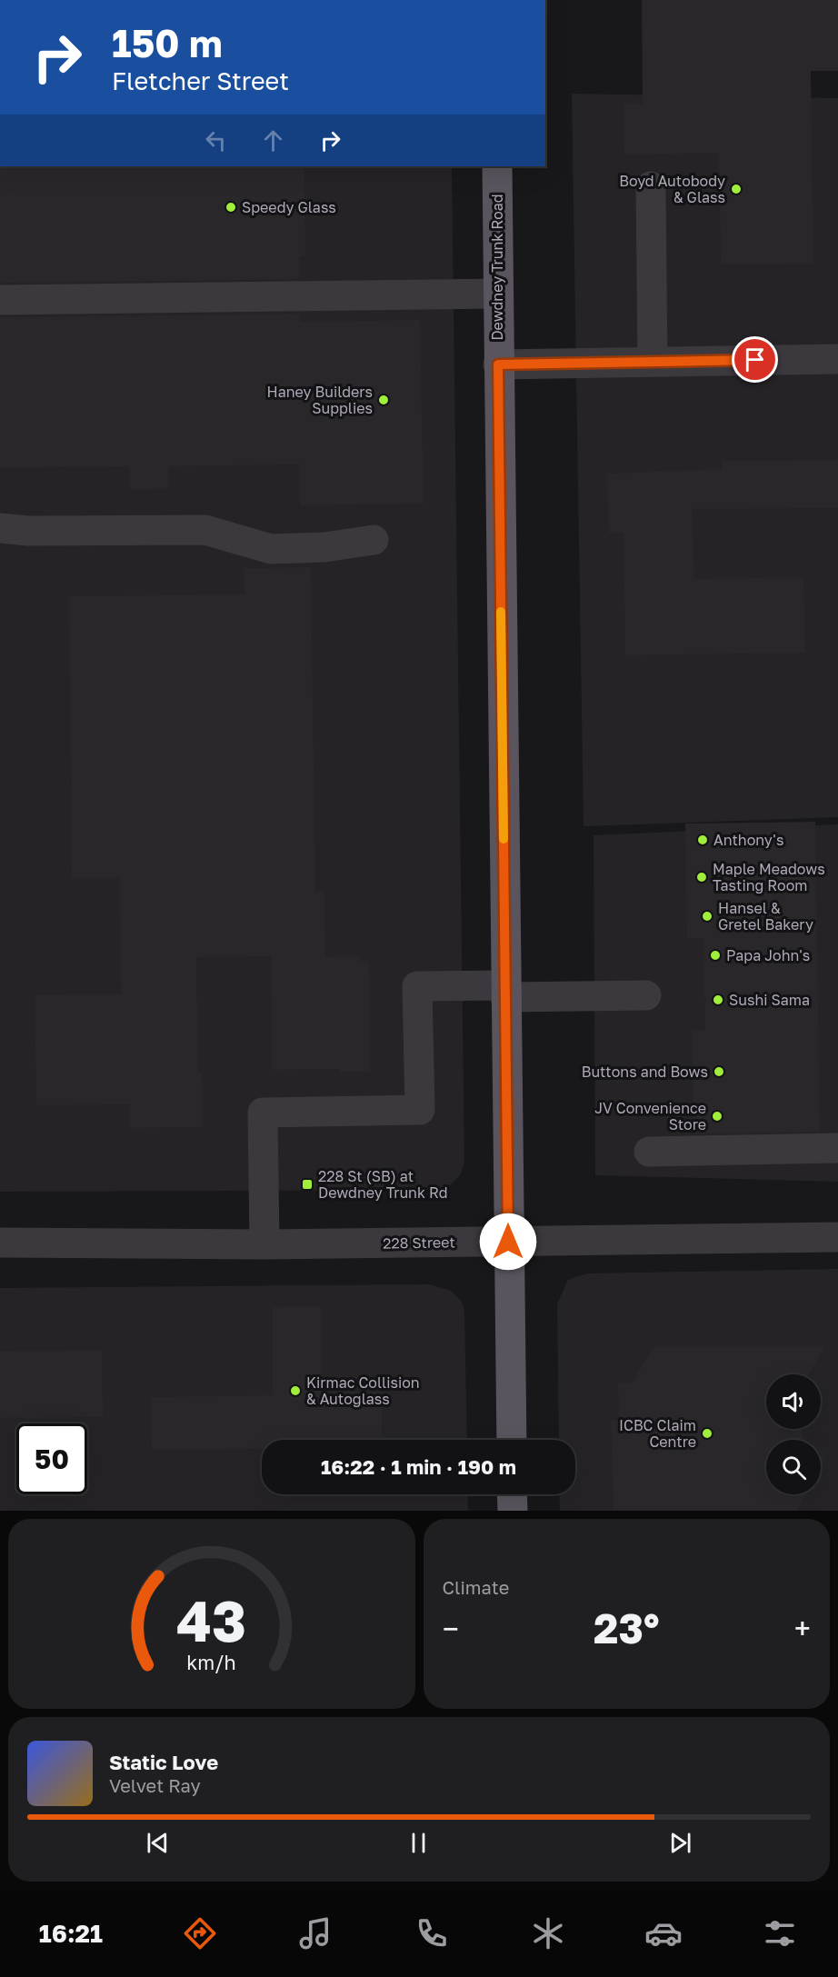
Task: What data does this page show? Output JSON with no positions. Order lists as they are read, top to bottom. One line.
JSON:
{"streets":{"main road":["Dewdney Trunk Road"],"street":["228 Street"]},"crossings":[["Dewdney Trunk Road","228 Street"]],"places":{"other":["Boyd Autobody & Glass","Speedy Glass","Haney Builders Supplies","Anthony's","Maple Meadows Tasting Room","Hansel & Gretel Bakery","Papa John's","Sushi Sama","Buttons and Bows","JV Convenience Store","Kirmac Collision & Autoglass","ICBC Claim Centre"],"transit":["228 St (SB) at Dewdney Trunk Rd"]},"page":{"turn":["150 m","Fletcher Street"],"limit":"50","trip":"16:22 · 1 min · 190 m","tile":"Climate","heat":["−","23°","+"],"song":["Static Love","Velvet Ray"],"tabs":"16:21","gauge":["43","km/h"]}}
